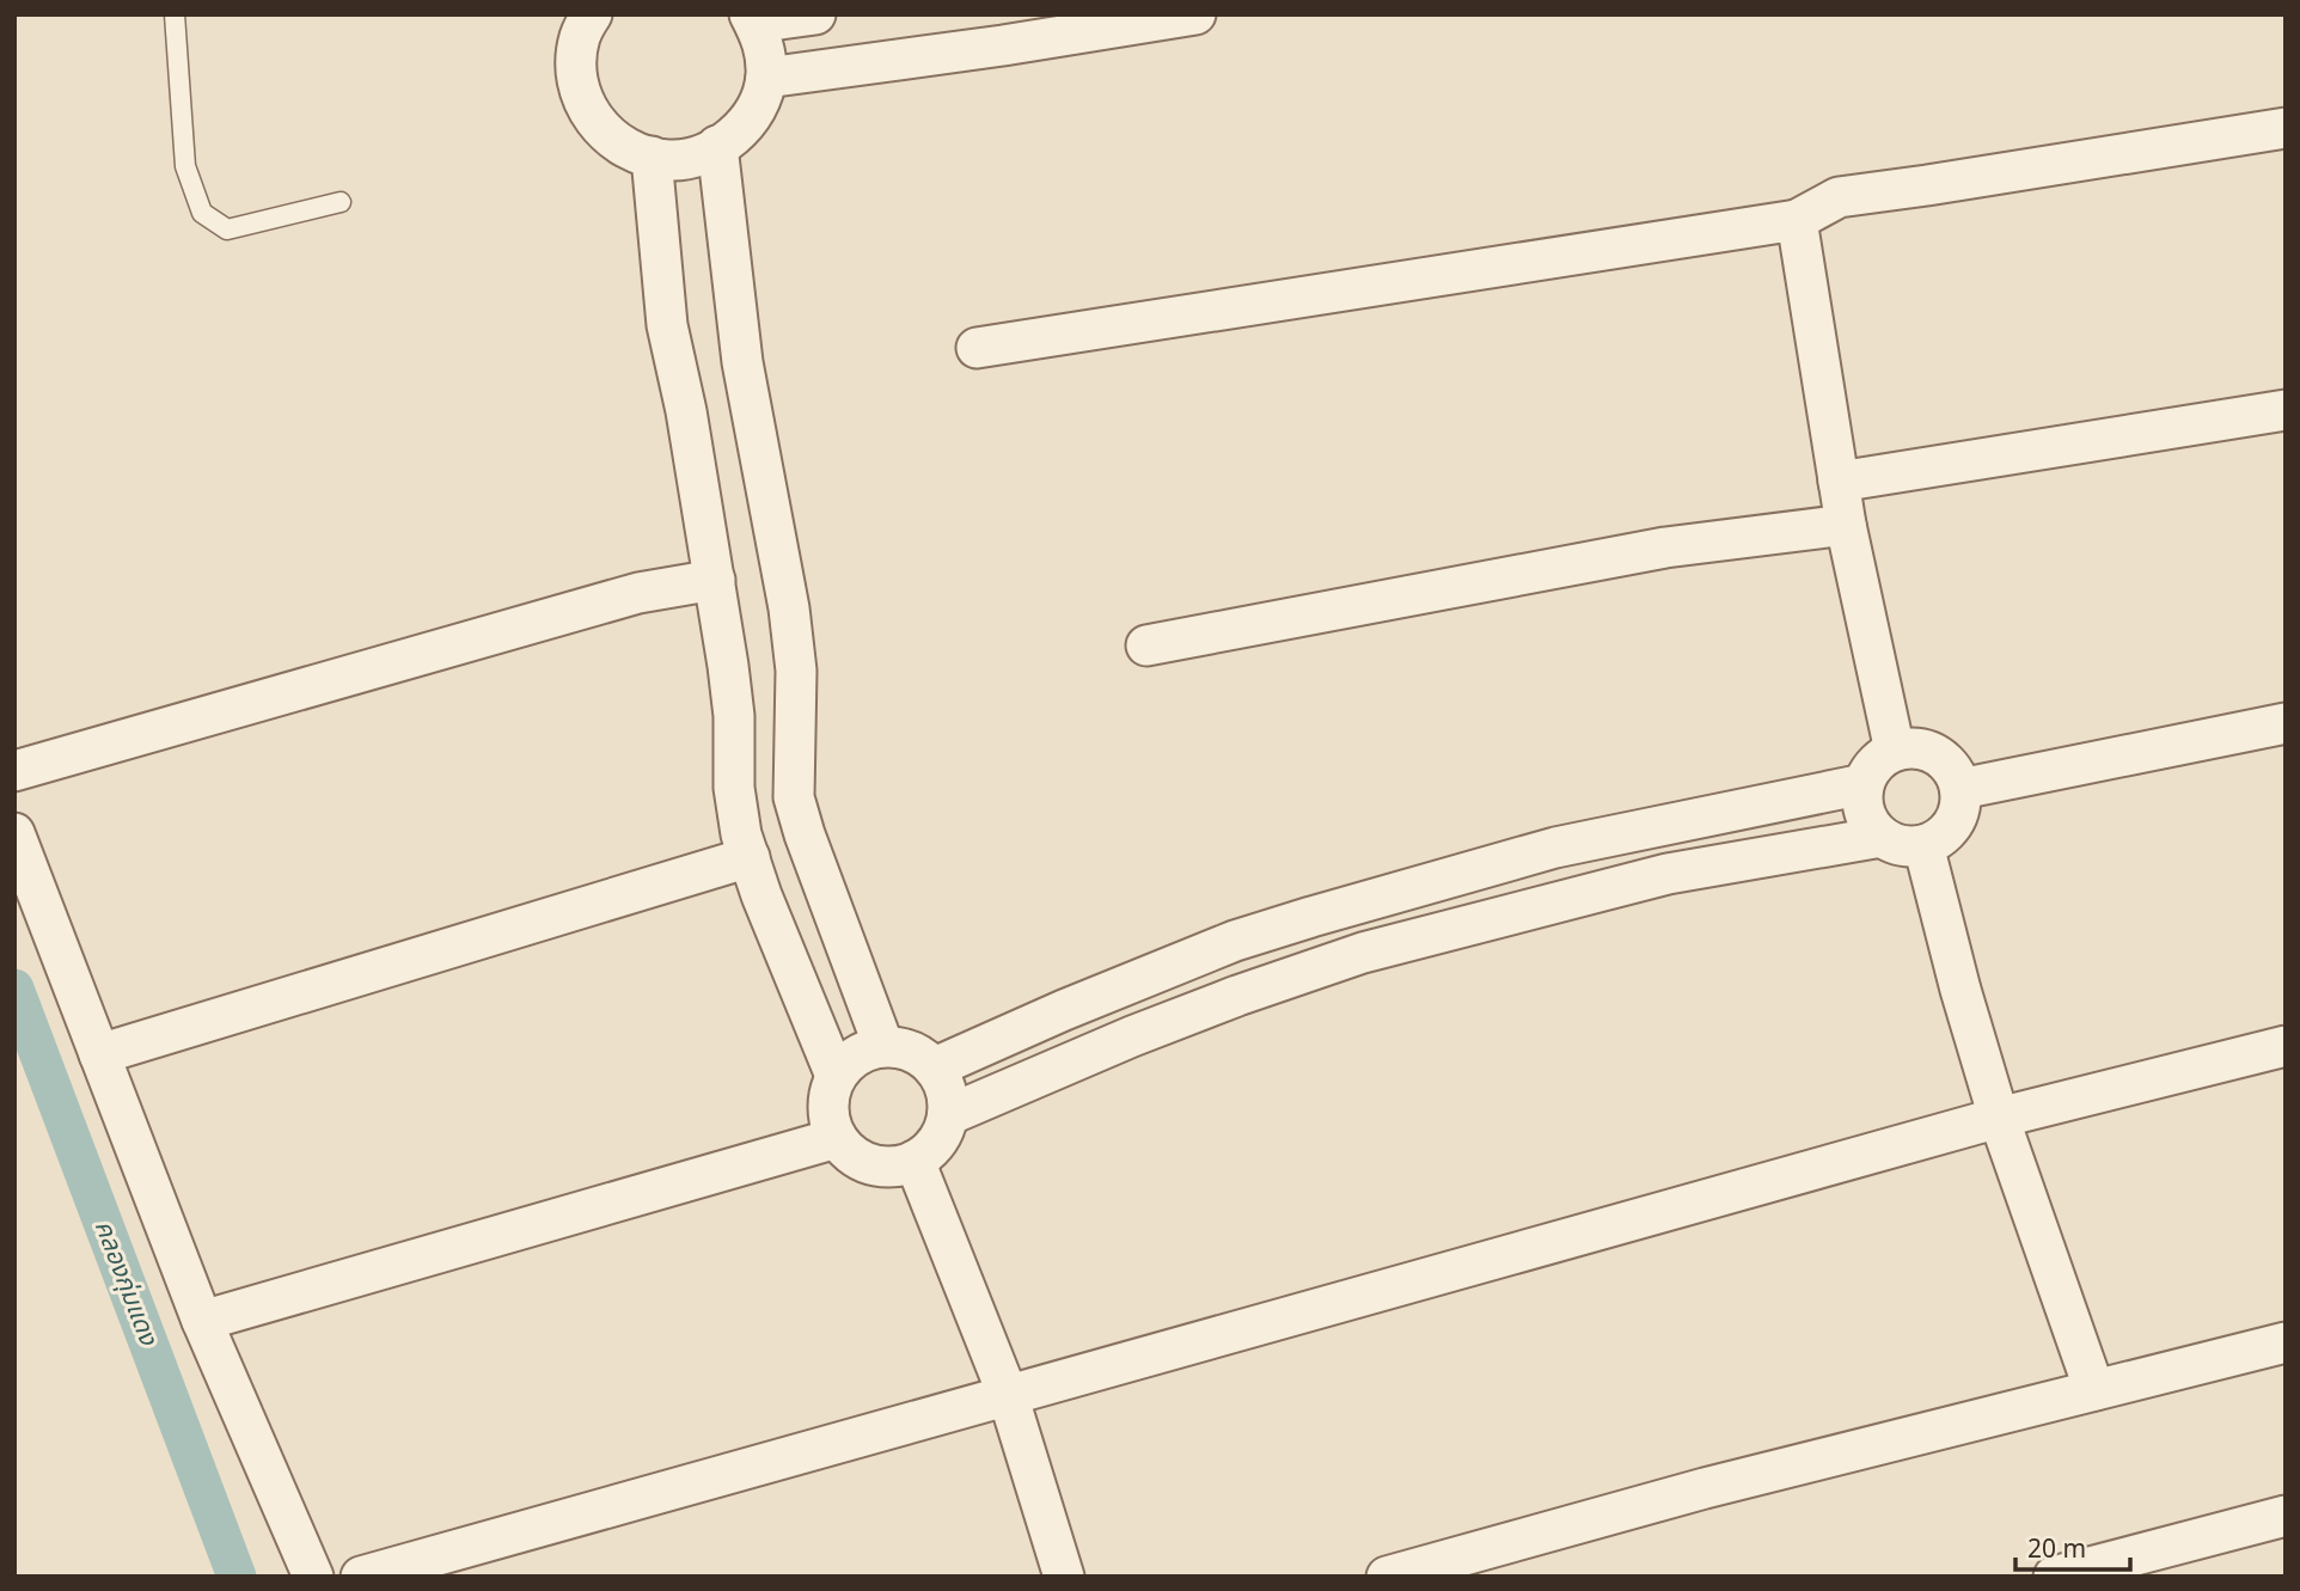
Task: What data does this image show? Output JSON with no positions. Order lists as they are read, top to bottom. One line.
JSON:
{"water":["คลองกุ่มแดง"],"scale_bar":"20 m"}
